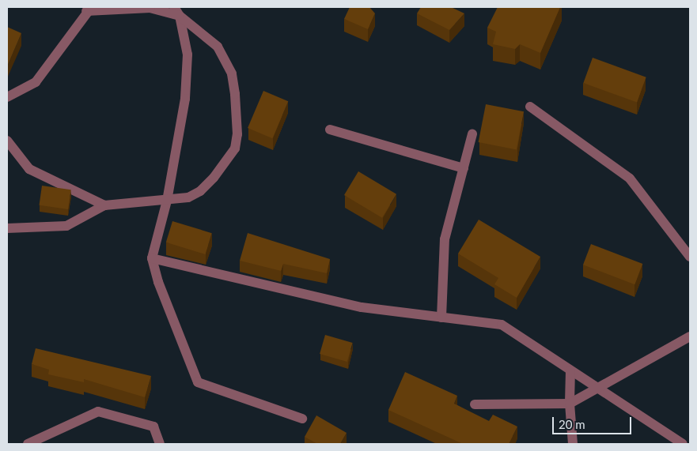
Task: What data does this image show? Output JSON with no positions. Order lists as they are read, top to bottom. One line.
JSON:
{"scale_bar":"20 m"}
